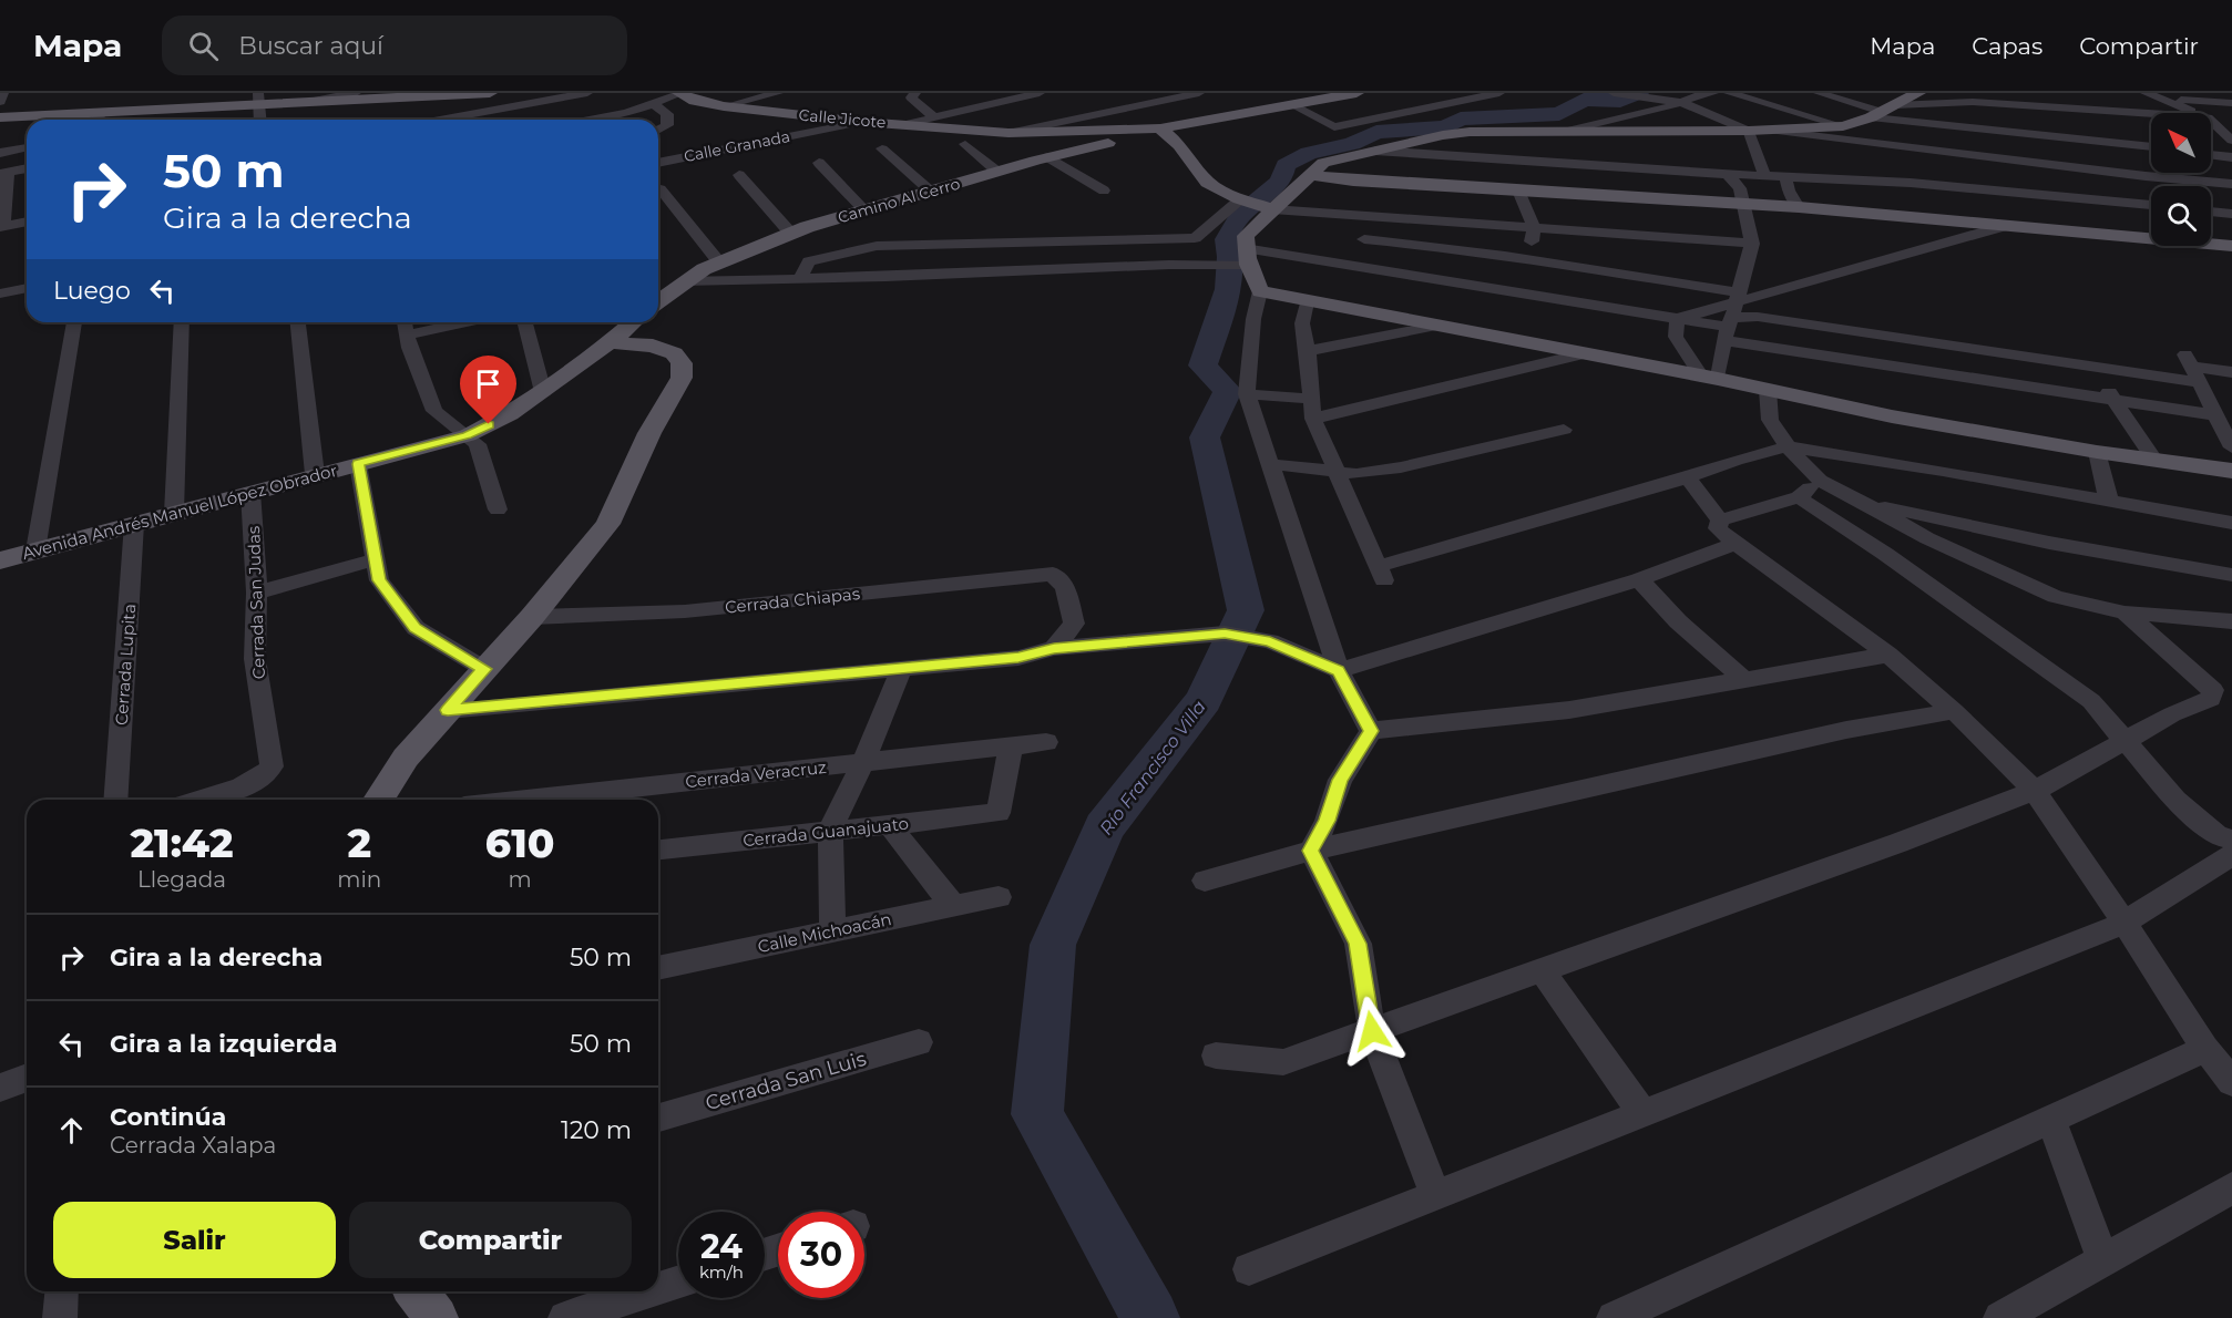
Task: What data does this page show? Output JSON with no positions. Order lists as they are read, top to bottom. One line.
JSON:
{"streets":{"main road":["Calle Jicote","Camino Al Cerro","Avenida Andrés Manuel López Obrador"],"street":["Calle Granada","Cerrada Chiapas","Cerrada San Judas","Cerrada Lupita","Cerrada Veracruz","Cerrada Guanajuato","Calle Michoacán","Cerrada San Luis"]},"crossings":[["Calle Jicote","Calle Granada"],["Calle Jicote","Camino Al Cerro"],["Avenida Andrés Manuel López Obrador","Cerrada San Judas"],["Avenida Andrés Manuel López Obrador","Cerrada Lupita"],["Cerrada Veracruz","Cerrada Guanajuato"]],"water":["Río Francisco Villa"],"north":"top left","page":{"header":"Mapa","search":"Buscar aquí","nav":["Mapa","Capas","Compartir"],"turn":["50 m","Gira a la derecha"],"then":"Luego","eta":["21:42","Llegada","2","min","610","m"],"list":[{"name":"Gira a la derecha","value":"50 m"},{"name":"Gira a la izquierda","value":"50 m"},{"name":"Continúa","note":"Cerrada Xalapa","value":"120 m"}],"buttons":["Salir","Compartir"],"speed":"24 km/h","limit":"30"}}
